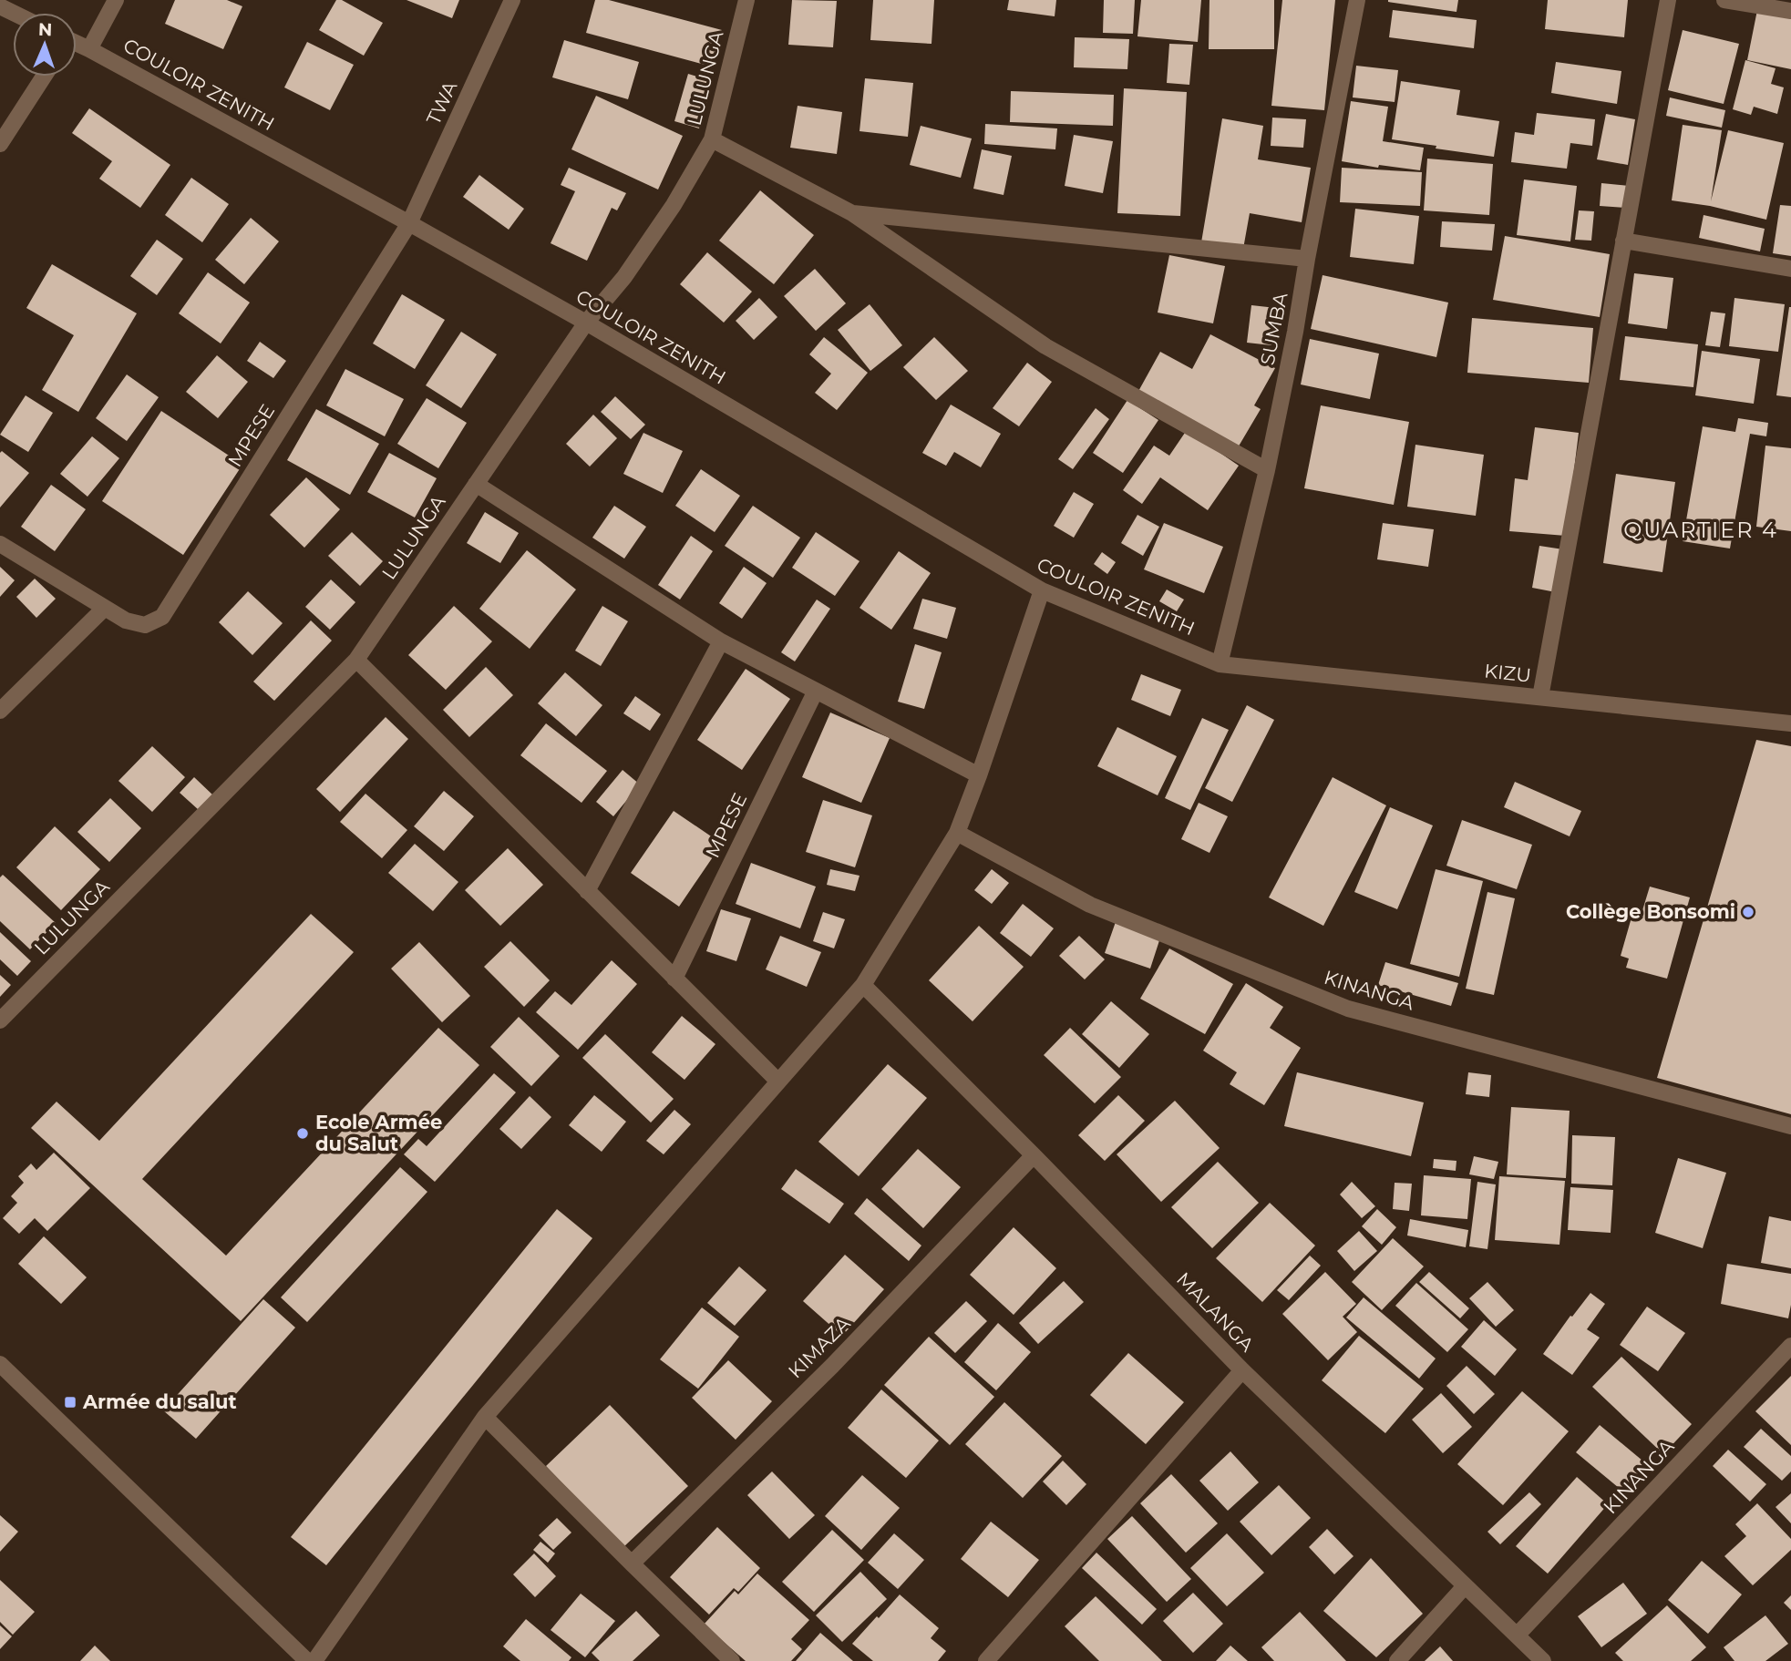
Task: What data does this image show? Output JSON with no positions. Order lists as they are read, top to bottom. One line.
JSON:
{"streets":{"street":["LULUNGA","COULOIR ZENITH","TWA","SUMBA","MPESE","KIZU","KINANGA","MALANGA","KIMAZA"]},"crossings":[["LULUNGA","COULOIR ZENITH"],["COULOIR ZENITH","TWA"],["COULOIR ZENITH","SUMBA"],["COULOIR ZENITH","MPESE"],["COULOIR ZENITH","KIZU"],["TWA","MPESE"],["SUMBA","KIZU"],["KINANGA","MALANGA"],["MALANGA","KIMAZA"]],"districts":["QUARTIER 4"],"places":{"other":["Collège Bonsomi","Ecole Armée du Salut"],"transit":["Armée du salut"]},"north":"top"}
